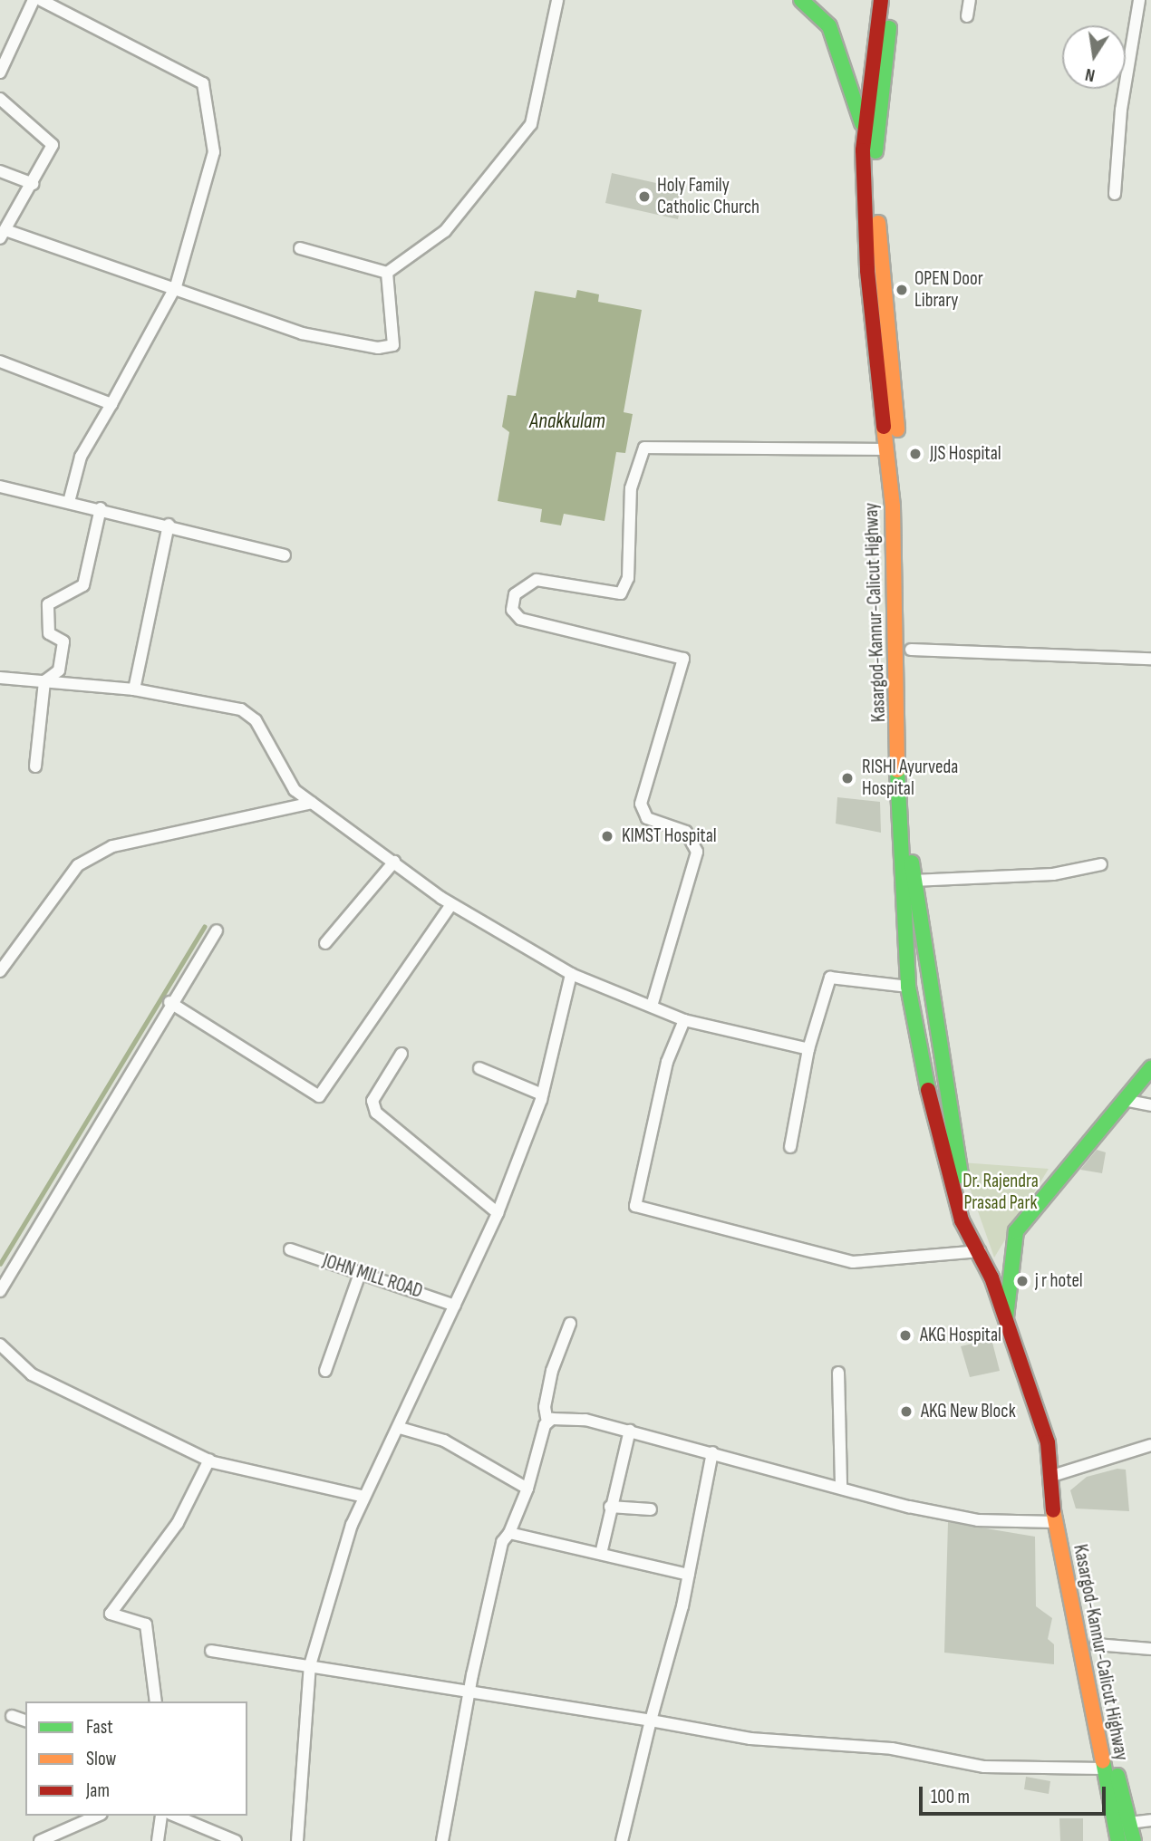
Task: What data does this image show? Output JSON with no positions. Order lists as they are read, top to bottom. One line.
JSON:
{"streets":{"main road":["Kasargod-Kannur-Calicut Highway"],"street":["JOHN MILL ROAD"]},"water":["Anakkulam"],"parks":["Dr. Rajendra Prasad Park"],"places":["Holy Family Catholic Church","OPEN Door Library","JJS Hospital","RISHI Ayurveda Hospital","KIMST Hospital","j r hotel","AKG Hospital","AKG New Block"],"legend":["Fast","Slow","Jam"],"scale_bar":"100 m","north":"bottom"}
